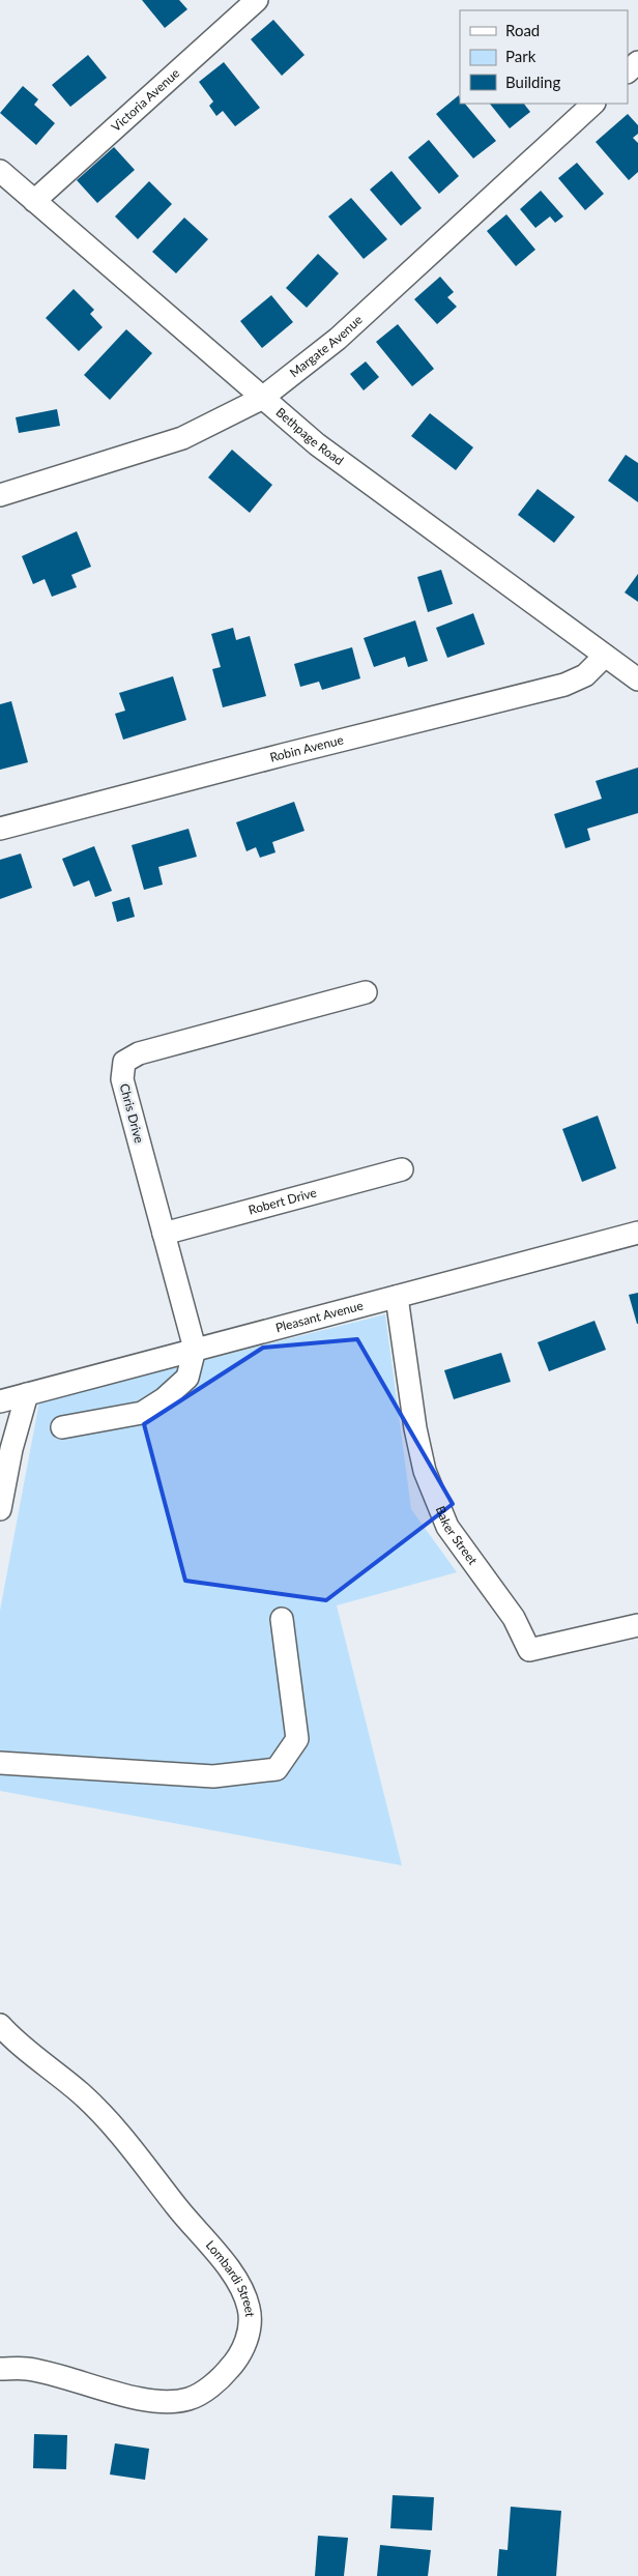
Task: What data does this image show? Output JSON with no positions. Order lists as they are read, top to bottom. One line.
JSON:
{"streets":{"street":["Victoria Avenue","Margate Avenue","Bethpage Road","Robin Avenue","Chris Drive","Robert Drive","Pleasant Avenue","Baker Street","Lombardi Street"]},"crossings":[["Victoria Avenue","Bethpage Road"],["Margate Avenue","Bethpage Road"],["Bethpage Road","Robin Avenue"],["Chris Drive","Robert Drive"],["Chris Drive","Pleasant Avenue"],["Pleasant Avenue","Baker Street"]],"legend":["Road","Park","Building"]}
